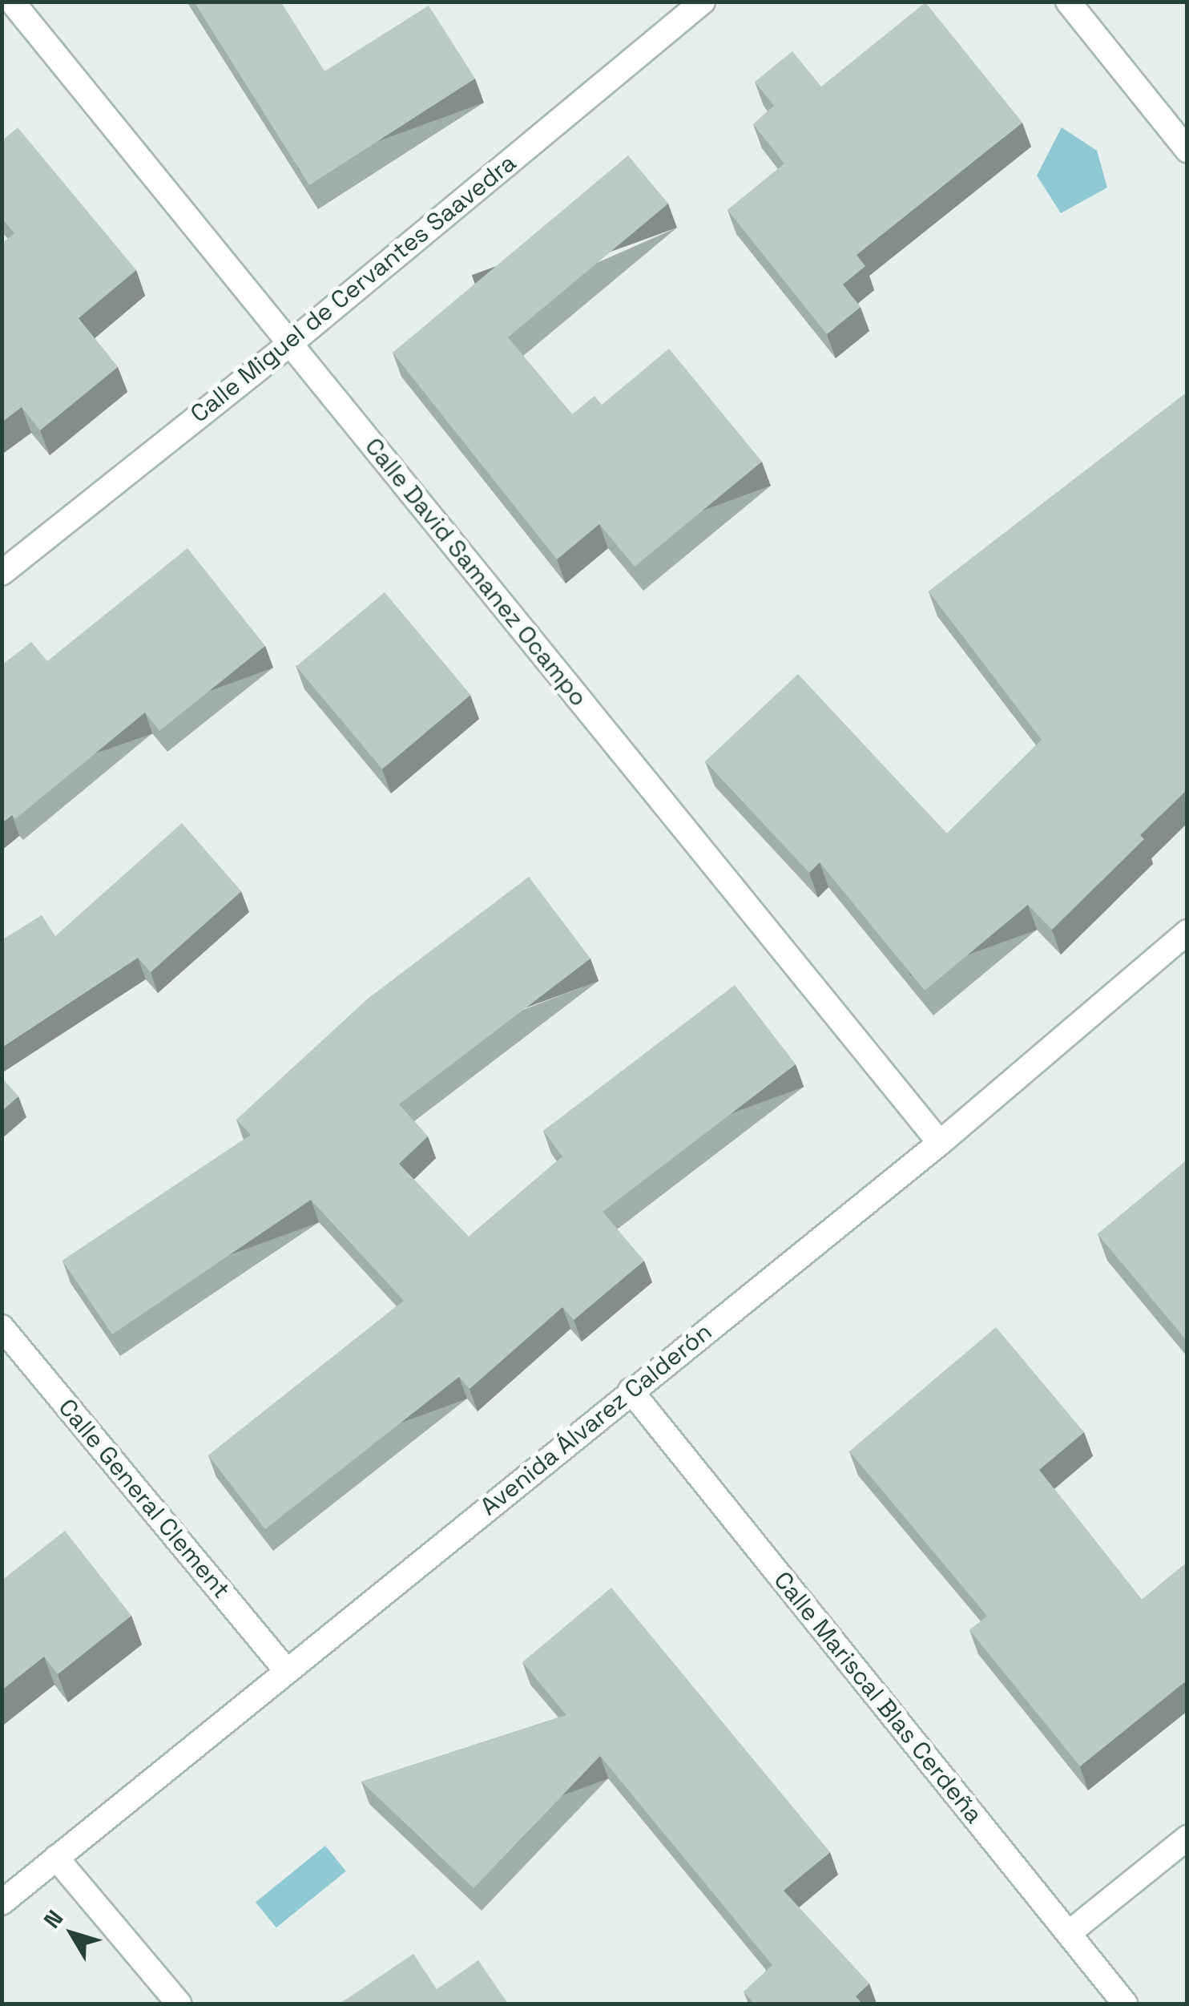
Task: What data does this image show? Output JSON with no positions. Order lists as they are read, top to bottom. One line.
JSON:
{"streets":{"street":["Calle Miguel de Cervantes Saavedra","Calle David Samanez Ocampo","Avenida Álvarez Calderón","Calle General Clement","Calle Mariscal Blas Cerdeña"]},"crossings":[["Calle Miguel de Cervantes Saavedra","Calle David Samanez Ocampo"],["Calle David Samanez Ocampo","Avenida Álvarez Calderón"],["Avenida Álvarez Calderón","Calle General Clement"],["Avenida Álvarez Calderón","Calle Mariscal Blas Cerdeña"]],"north":"top left"}
